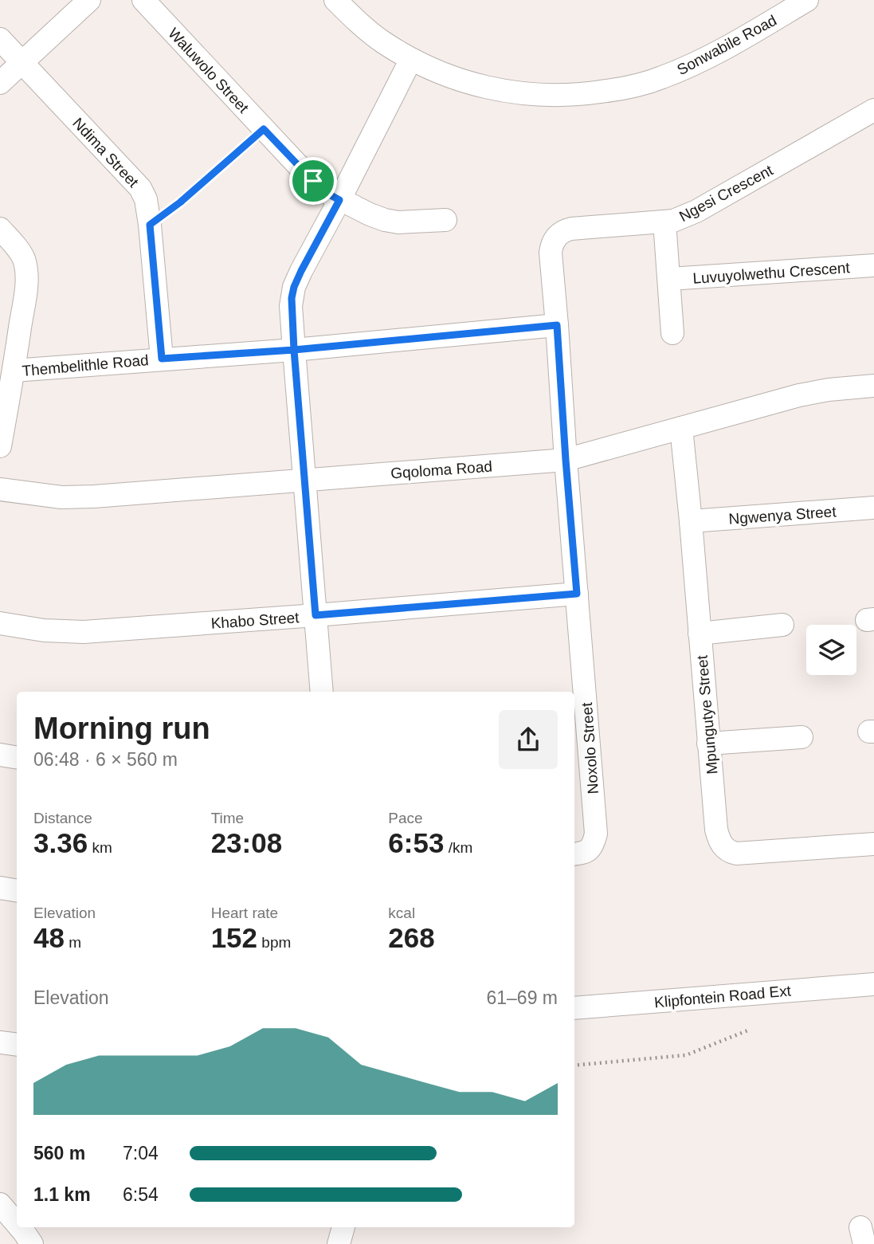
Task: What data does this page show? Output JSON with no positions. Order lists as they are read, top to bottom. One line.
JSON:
{"streets":{"street":["Sonwabile Road","Waluwolo Street","Ndima Street","Ngesi Crescent","Luvuyolwethu Crescent","Thembelithle Road","Gqoloma Road","Ngwenya Street","Khabo Street","Mpungutye Street","Noxolo Street","Klipfontein Road Ext"]},"crossings":[["Ndima Street","Thembelithle Road"],["Ngesi Crescent","Thembelithle Road"],["Ngesi Crescent","Gqoloma Road"],["Ngesi Crescent","Noxolo Street"],["Gqoloma Road","Mpungutye Street"],["Gqoloma Road","Noxolo Street"],["Ngwenya Street","Mpungutye Street"],["Khabo Street","Noxolo Street"]],"page":{"heading":["Morning run","06:48 · 6 × 560 m"],"stats":[["Distance","3.36 km"],["Time","23:08"],["Pace","6:53 /km"],["Elevation","48 m"],["Heart rate","152 bpm"],["kcal","268"]],"chart":["Elevation","61–69 m"],"list":[{"name":"560 m","note":"7:04"},{"name":"1.1 km","note":"6:54"}]}}
